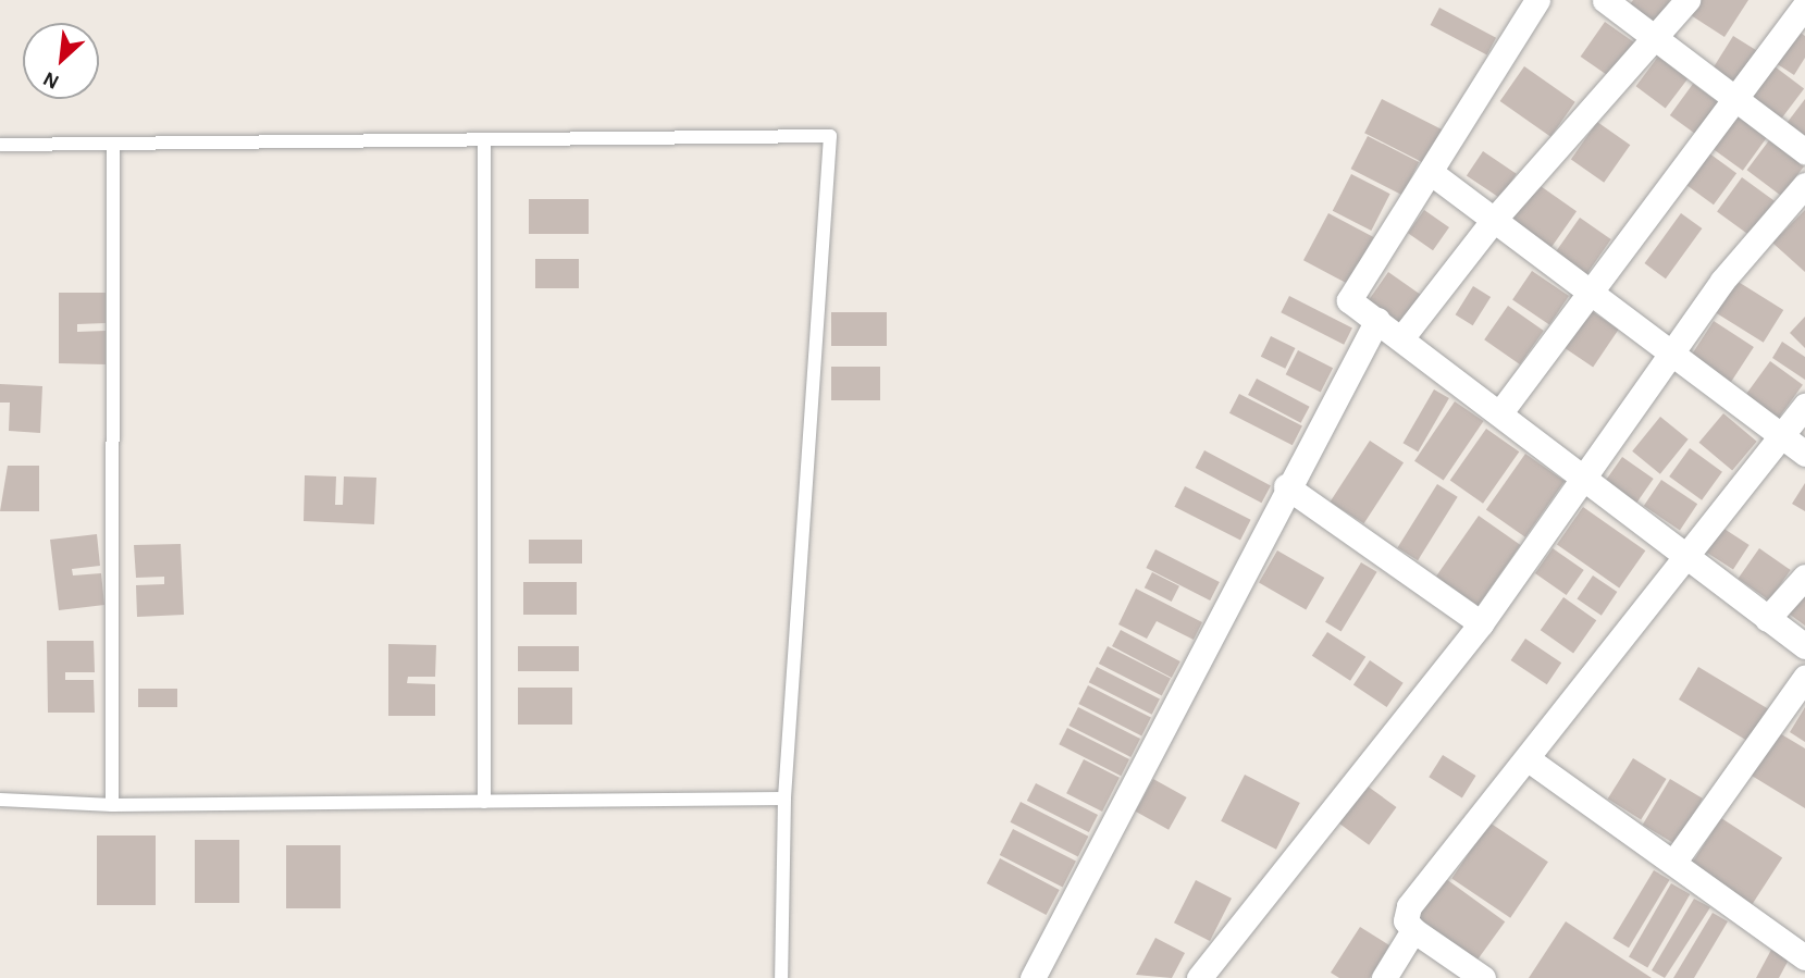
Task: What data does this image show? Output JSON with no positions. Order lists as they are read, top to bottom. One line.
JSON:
{"north":"bottom left"}
